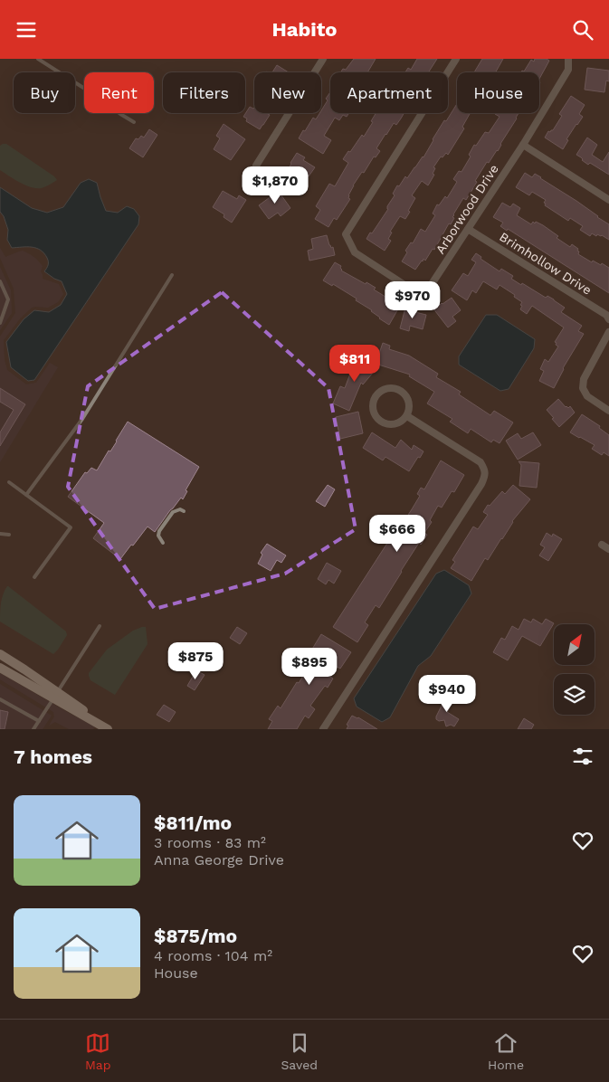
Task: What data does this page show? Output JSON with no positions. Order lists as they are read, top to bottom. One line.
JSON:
{"streets":{"street":["Arborwood Drive","Brimhollow Drive"]},"crossings":[["Arborwood Drive","Brimhollow Drive"]],"north":"top right","page":{"header":"Habito","chip":["Buy","Rent","Filters","New","Apartment","House"],"price":["$1,870","$970","$811","$666","$875","$895","$940"],"heading":"7 homes","list":[{"name":"$811/mo","note":"3 rooms · 83 m² · Anna George Drive"},{"name":"$875/mo","note":"4 rooms · 104 m² · House"}],"tabs":["Map","Saved","Home"]}}
